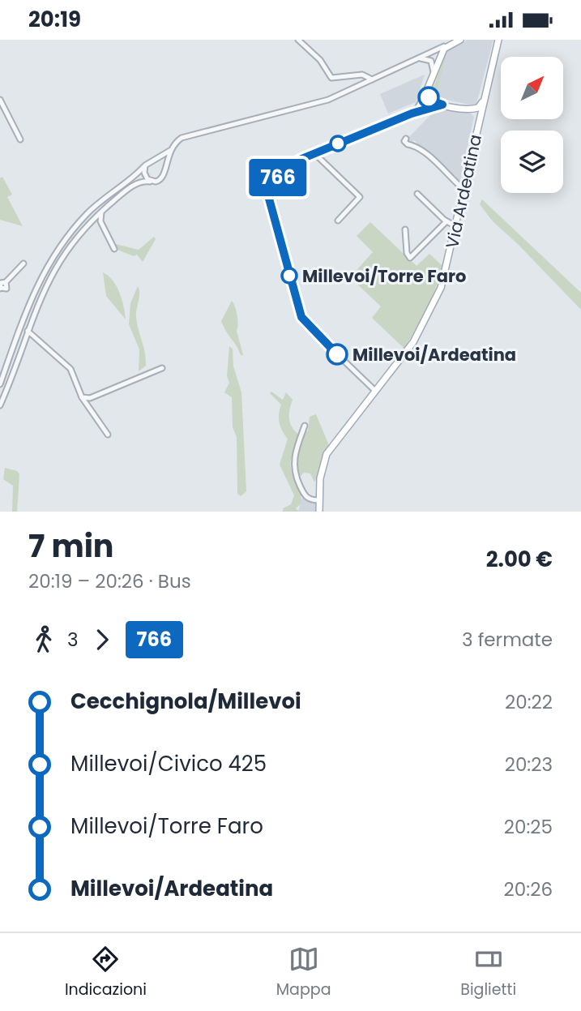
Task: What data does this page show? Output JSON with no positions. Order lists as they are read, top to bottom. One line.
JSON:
{"streets":{"main road":["Via Ardeatina"]},"places":["Millevoi/Torre Faro","Millevoi/Ardeatina"],"lines":["bus line 766"],"north":"top right","page":{"status":"20:19","on_map":"766","heading":["7 min","20:19 – 20:26 · Bus","2.00 €"],"legs":["3","766","3 fermate"],"list":[{"name":"Cecchignola/Millevoi","value":"20:22"},{"name":"Millevoi/Civico 425","value":"20:23"},{"name":"Millevoi/Torre Faro","value":"20:25"},{"name":"Millevoi/Ardeatina","value":"20:26"}],"tabs":["Indicazioni","Mappa","Biglietti"]}}
